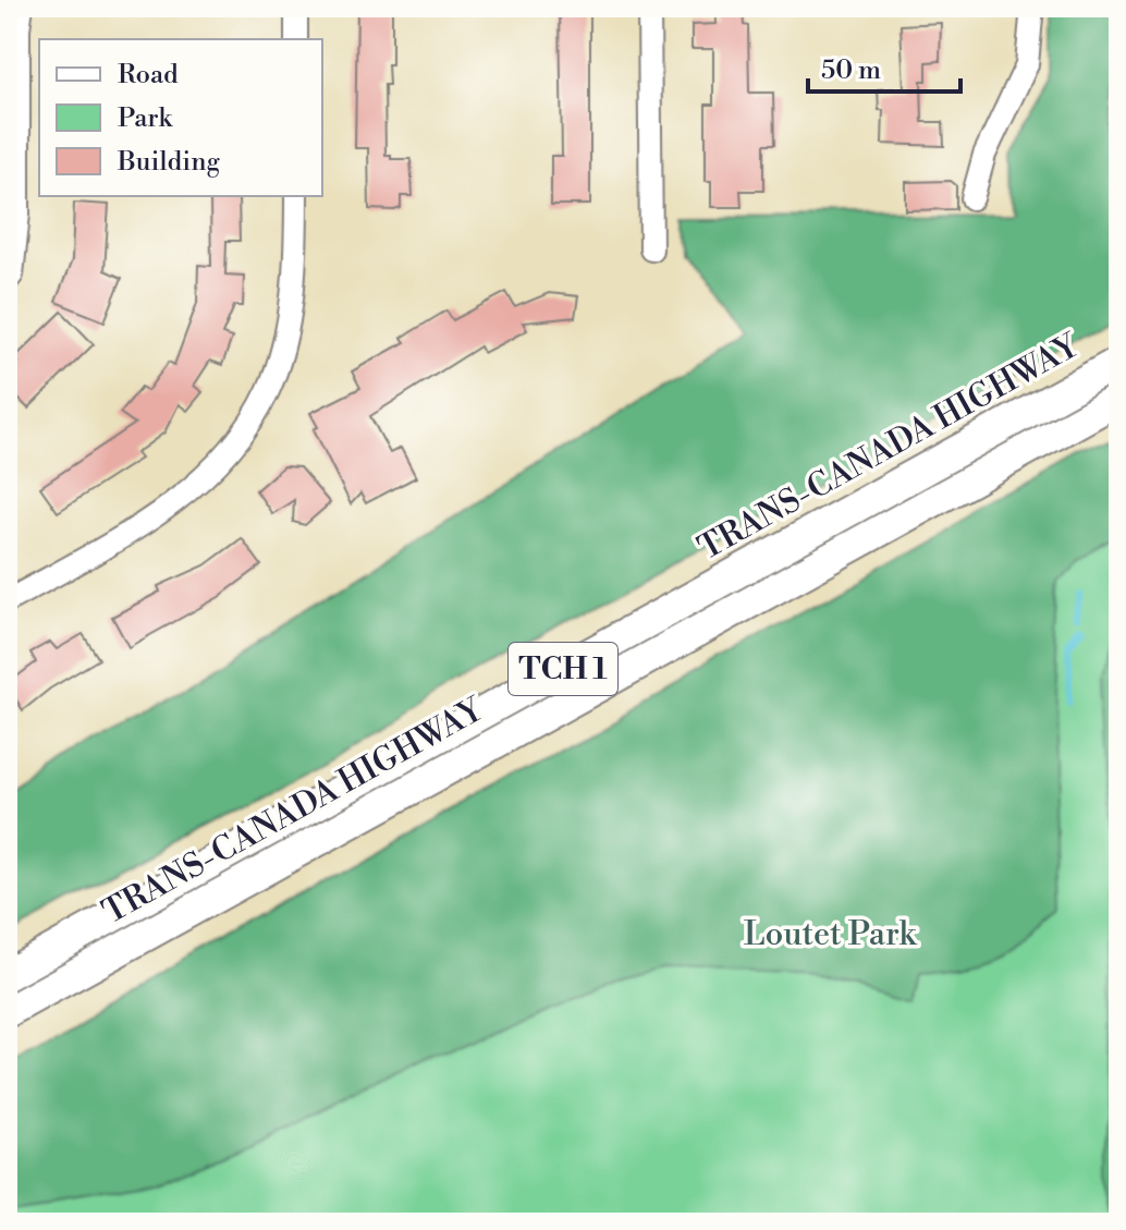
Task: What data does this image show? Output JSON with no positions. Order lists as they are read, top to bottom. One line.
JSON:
{"streets":{"highway":["TRANS-CANADA HIGHWAY","TCH 1"]},"parks":["Loutet Park"],"legend":["Road","Park","Building"],"scale_bar":"50 m"}
